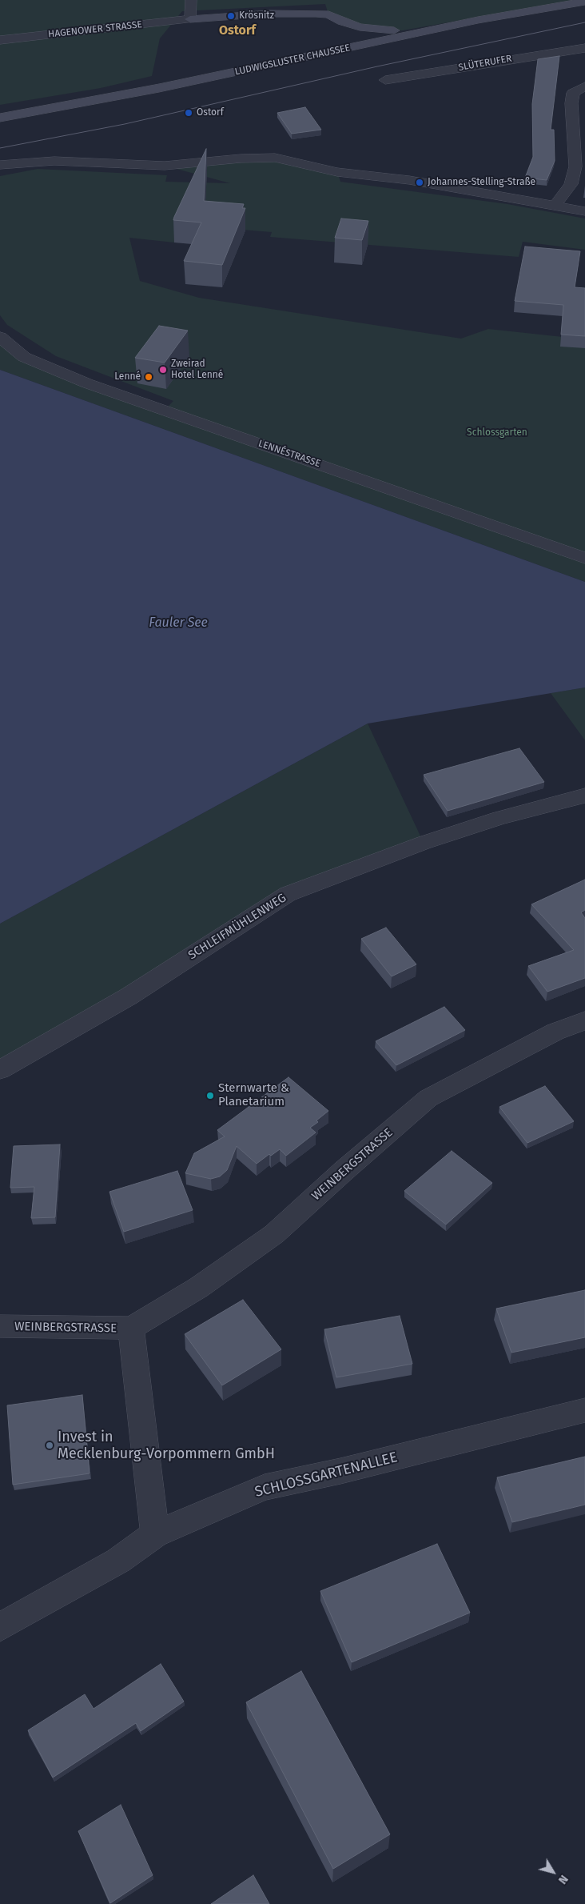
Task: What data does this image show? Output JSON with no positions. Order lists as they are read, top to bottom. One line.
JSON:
{"streets":{"street":["HAGENOWER STRASSE","LUDWIGSLUSTER CHAUSSEE","SLÜTERUFER","LENNÉSTRASSE","SCHLEIFMÜHLENWEG","WEINBERGSTRASSE","SCHLOSSGARTENALLEE"]},"crossings":[["WEINBERGSTRASSE","SCHLOSSGARTENALLEE"]],"districts":["Ostorf"],"water":["Fauler See"],"parks":["Schlossgarten"],"places":["Krösnitz","Ostorf","Johannes-Stelling-Straße","Zweirad Hotel Lenné","Lenné","Sternwarte & Planetarium","Invest in Mecklenburg-Vorpommern GmbH"],"north":"bottom right"}
